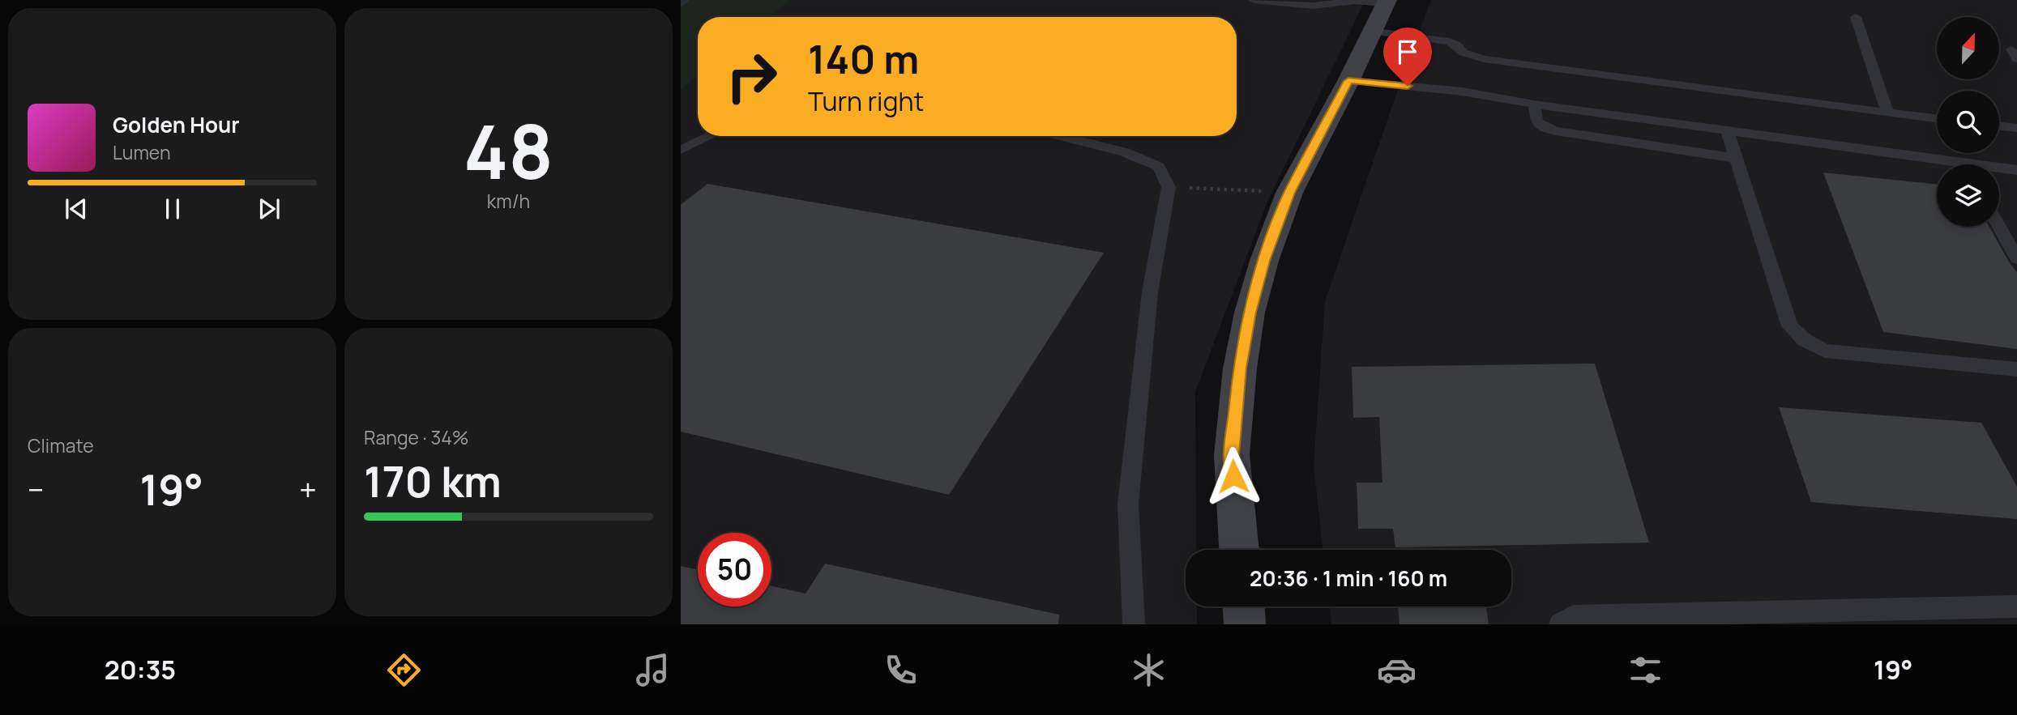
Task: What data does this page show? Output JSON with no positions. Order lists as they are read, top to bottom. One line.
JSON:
{"north":"top","page":{"tile":[["48","km/h"],"Climate",["Range · 34%","170 km"]],"turn":["140 m","Turn right"],"song":["Golden Hour","Lumen"],"heat":["−","19°","+"],"limit":"50","trip":"20:36 · 1 min · 160 m","tabs":["20:35","19°"]}}
